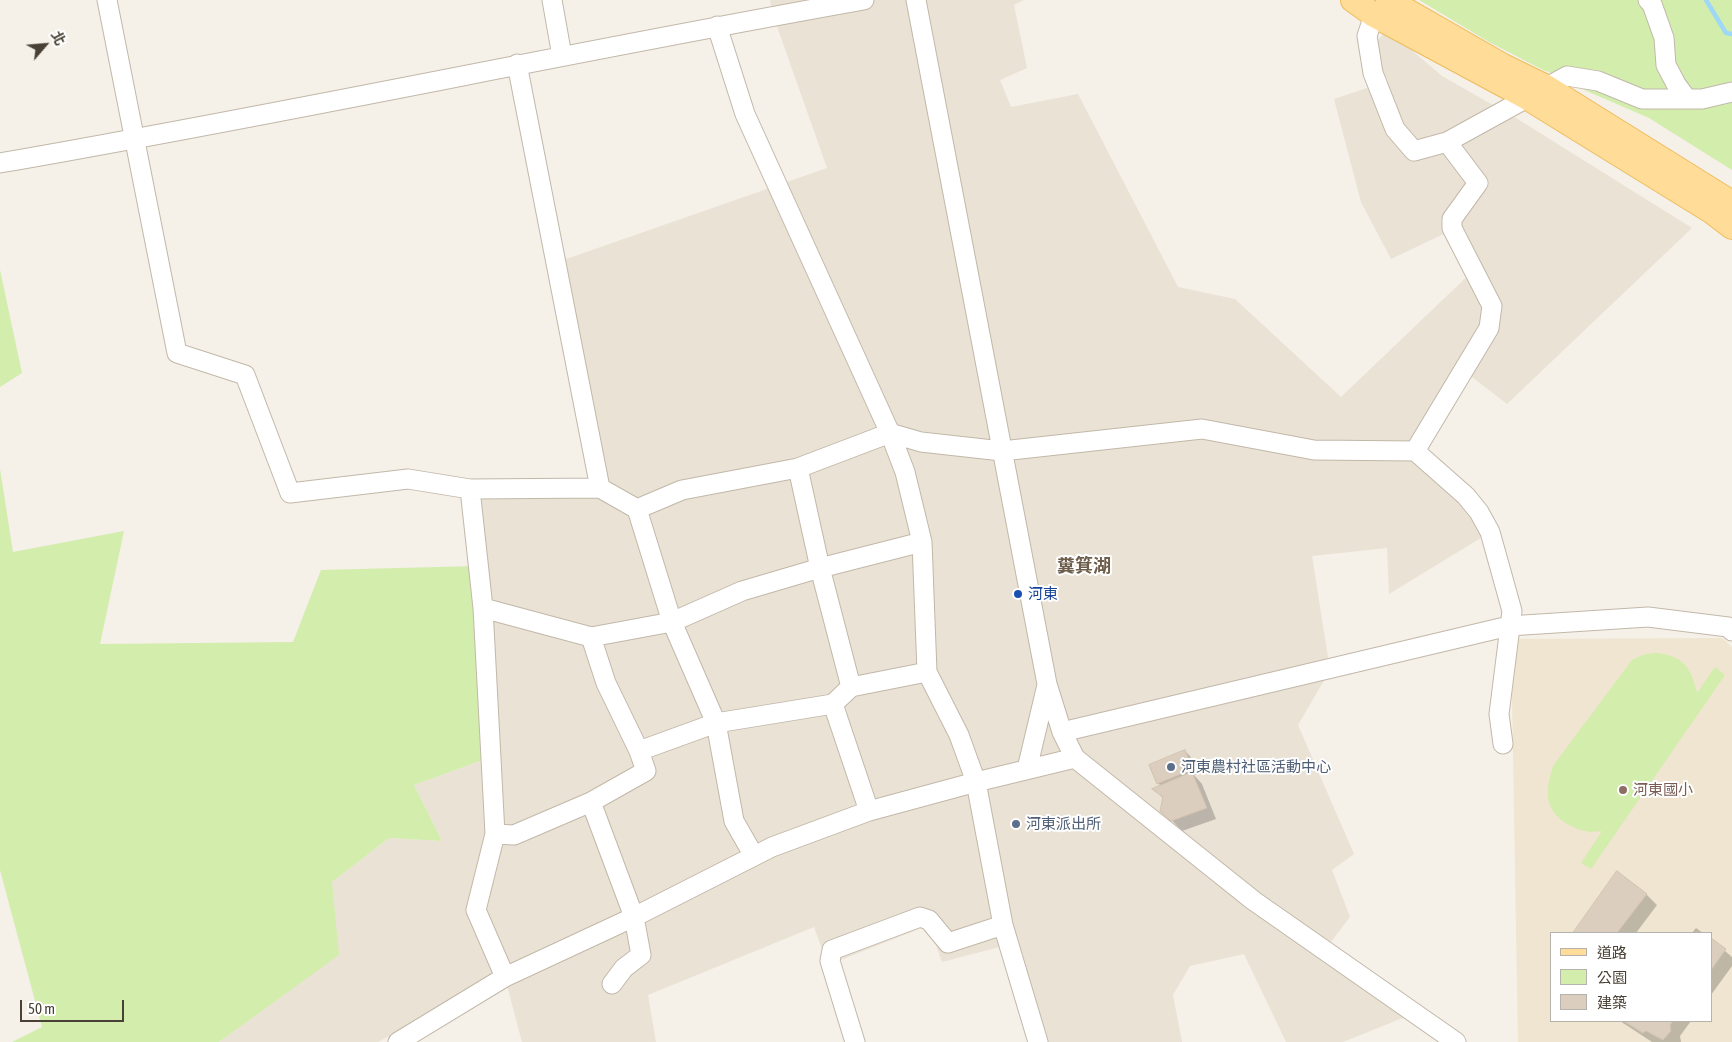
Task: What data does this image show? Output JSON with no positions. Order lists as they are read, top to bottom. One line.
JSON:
{"districts":["糞箕湖"],"places":["河東","河東農村社區活動中心","河東國小","河東派出所"],"legend":["道路","公園","建築"],"scale_bar":"50 m","north":"top right"}
